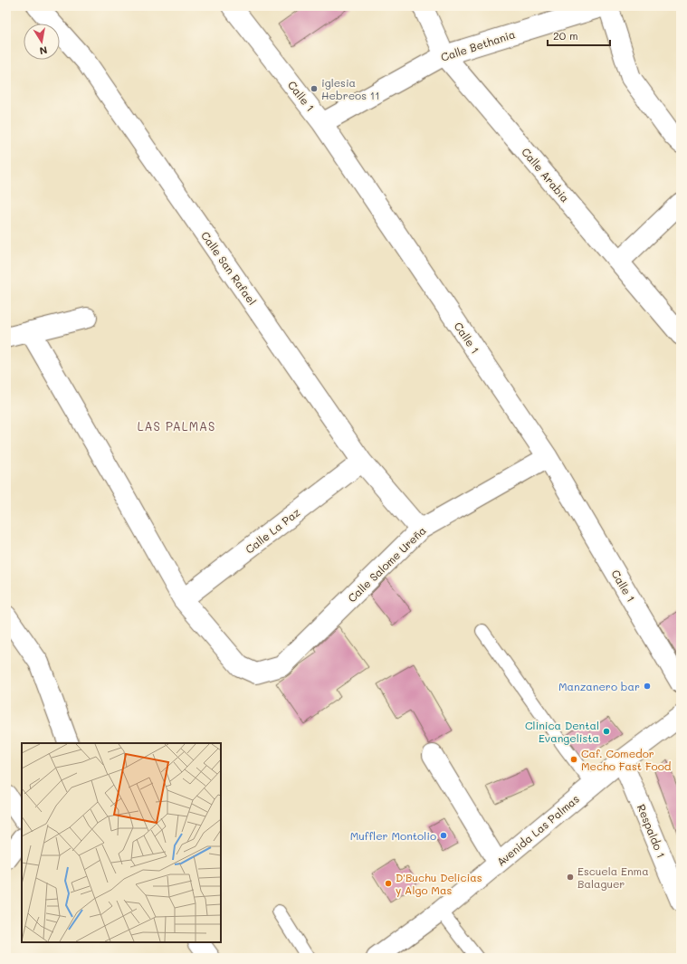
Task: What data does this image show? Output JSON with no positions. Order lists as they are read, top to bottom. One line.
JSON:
{"streets":{"street":["Calle Bethania","Calle 1","Calle Arabia","Calle San Rafael","Calle La Paz","Calle Salome Ureña","Avenida Las Palmas","Respaldo 1"]},"crossings":[["Calle Bethania","Calle 1"],["Calle Bethania","Calle Arabia"],["Calle 1","Calle Salome Ureña"],["Calle San Rafael","Calle La Paz"],["Calle San Rafael","Calle Salome Ureña"],["Calle La Paz","Calle Salome Ureña"],["Avenida Las Palmas","Respaldo 1"]],"districts":["LAS PALMAS"],"places":["iglesia Hebreos 11","Manzanero bar","Clinica Dental Evangelista","Caf. Comedor Mecho Fast Food","Muffler Montolio","Escuela Enma Balaguer","D'Buchu Delicias y Algo Mas"],"scale_bar":"20 m","north":"bottom"}
